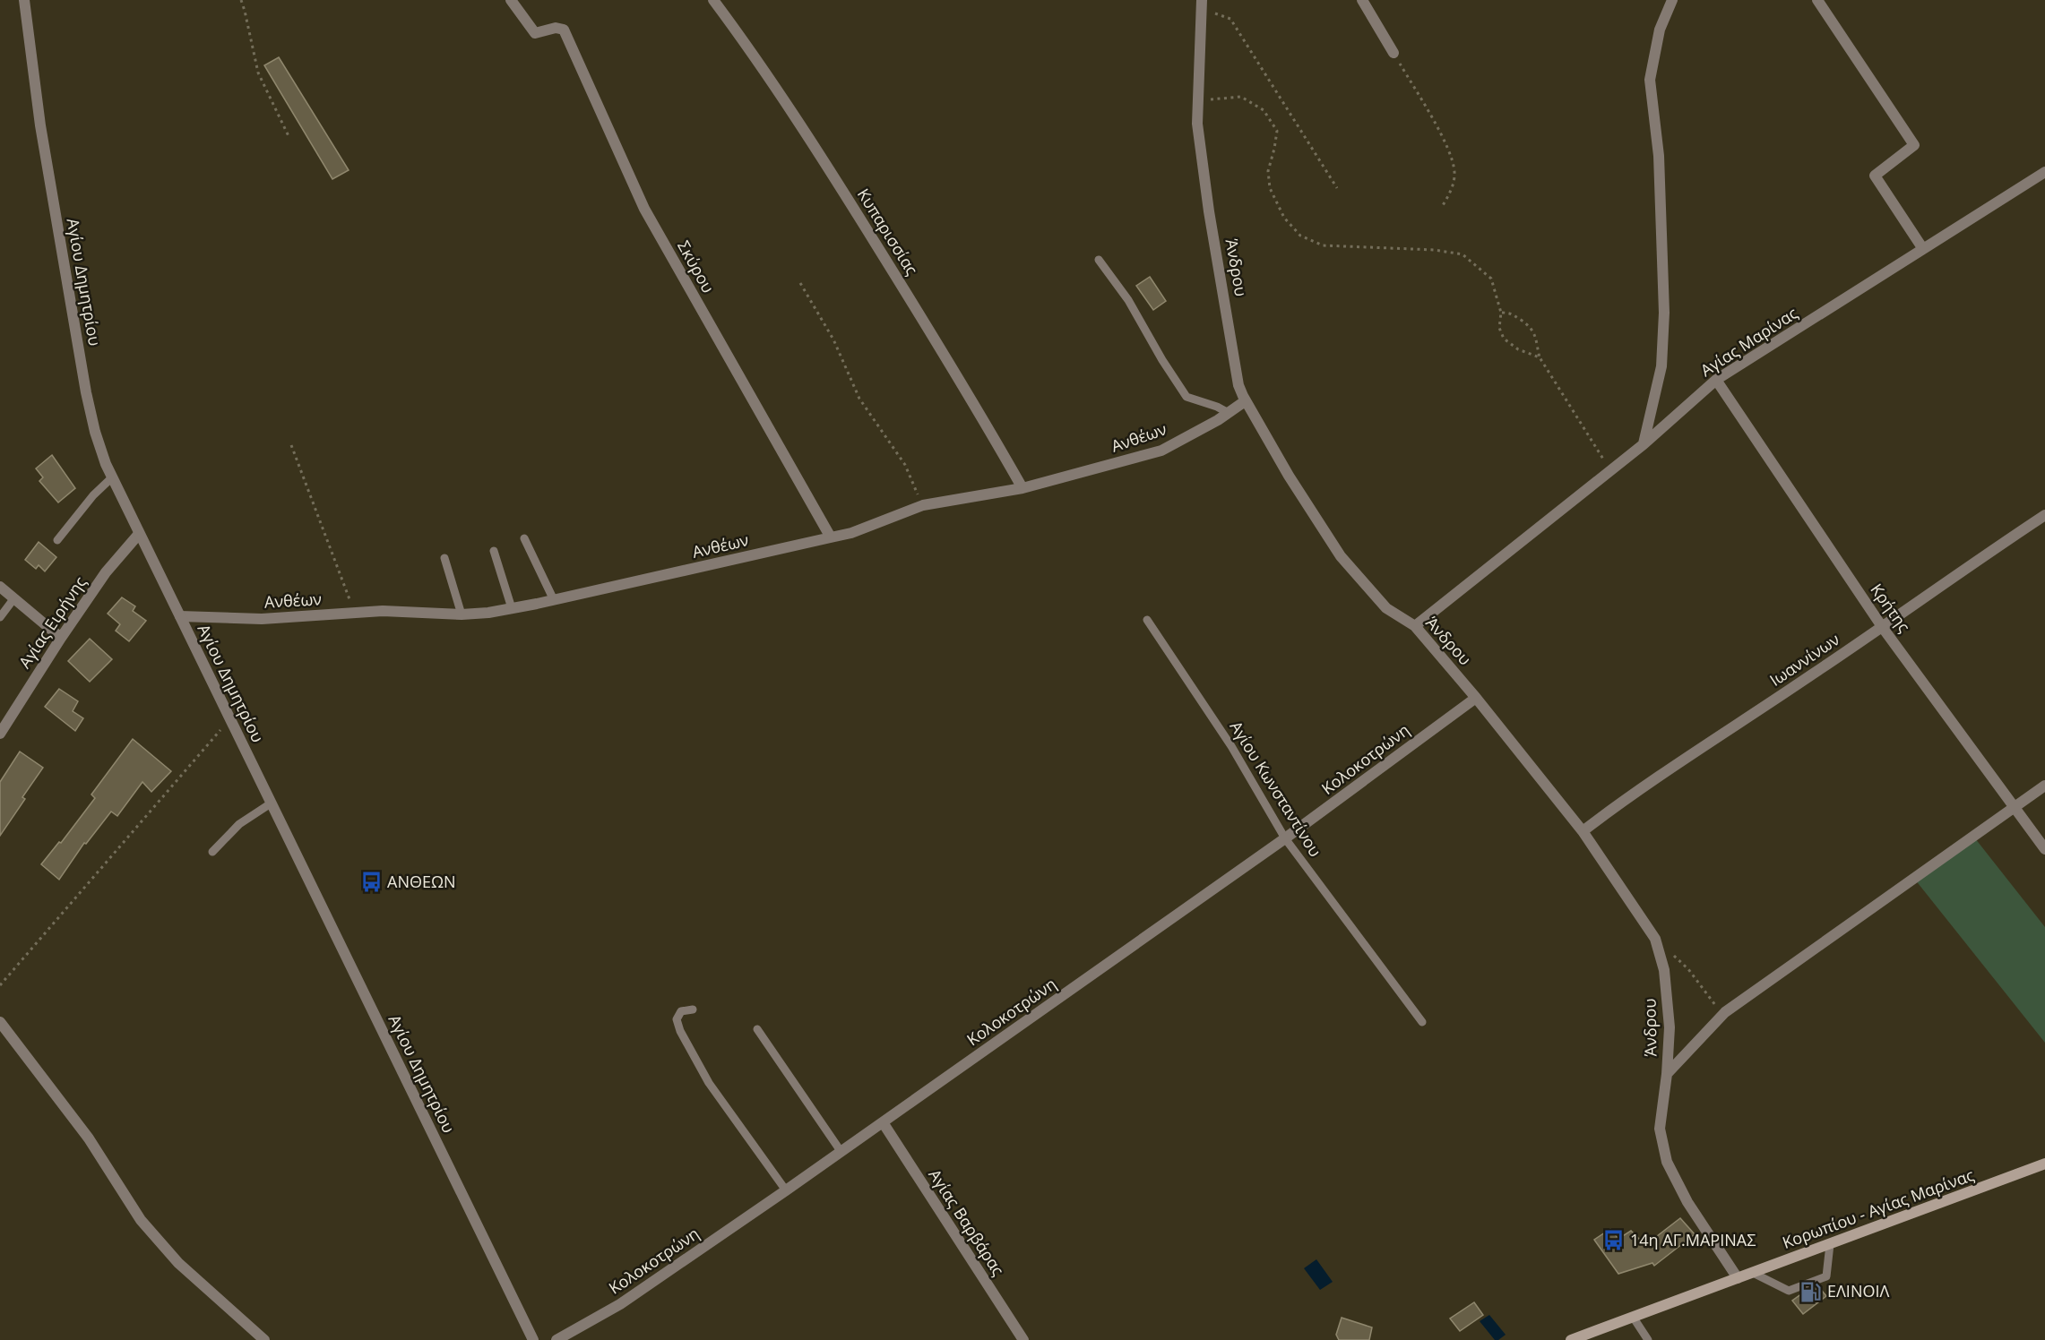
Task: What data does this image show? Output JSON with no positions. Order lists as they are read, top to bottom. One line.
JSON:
{"streets":{"main road":["Κορωπίου - Αγίας Μαρίνας"],"street":["Κυπαρισσίας","Σκύρου","Άνδρου","Αγίου Δημητρίου","Αγίας Μαρίνας","Ανθέων","Κρήτης","Αγίας Ειρήνης","Ιωαννίνων","Κολοκοτρώνη","Αγίας Βαρβάρας"],"lane":["Αγίου Κωνσταντίνου"]},"crossings":[["Κυπαρισσίας","Ανθέων"],["Σκύρου","Ανθέων"],["Άνδρου","Αγίας Μαρίνας"],["Άνδρου","Ανθέων"],["Άνδρου","Ιωαννίνων"],["Άνδρου","Κολοκοτρώνη"],["Άνδρου","Κορωπίου - Αγίας Μαρίνας"],["Αγίου Δημητρίου","Ανθέων"],["Αγίου Δημητρίου","Αγίας Ειρήνης"],["Αγίας Μαρίνας","Κρήτης"],["Κρήτης","Ιωαννίνων"],["Κολοκοτρώνη","Αγίου Κωνσταντίνου"],["Κολοκοτρώνη","Αγίας Βαρβάρας"]],"places":{"bus stop":["ΑΝΘΕΩΝ","14η ΑΓ.ΜΑΡΙΝΑΣ"],"fuel station":["ΕΛΙΝΟΙΛ"]}}
